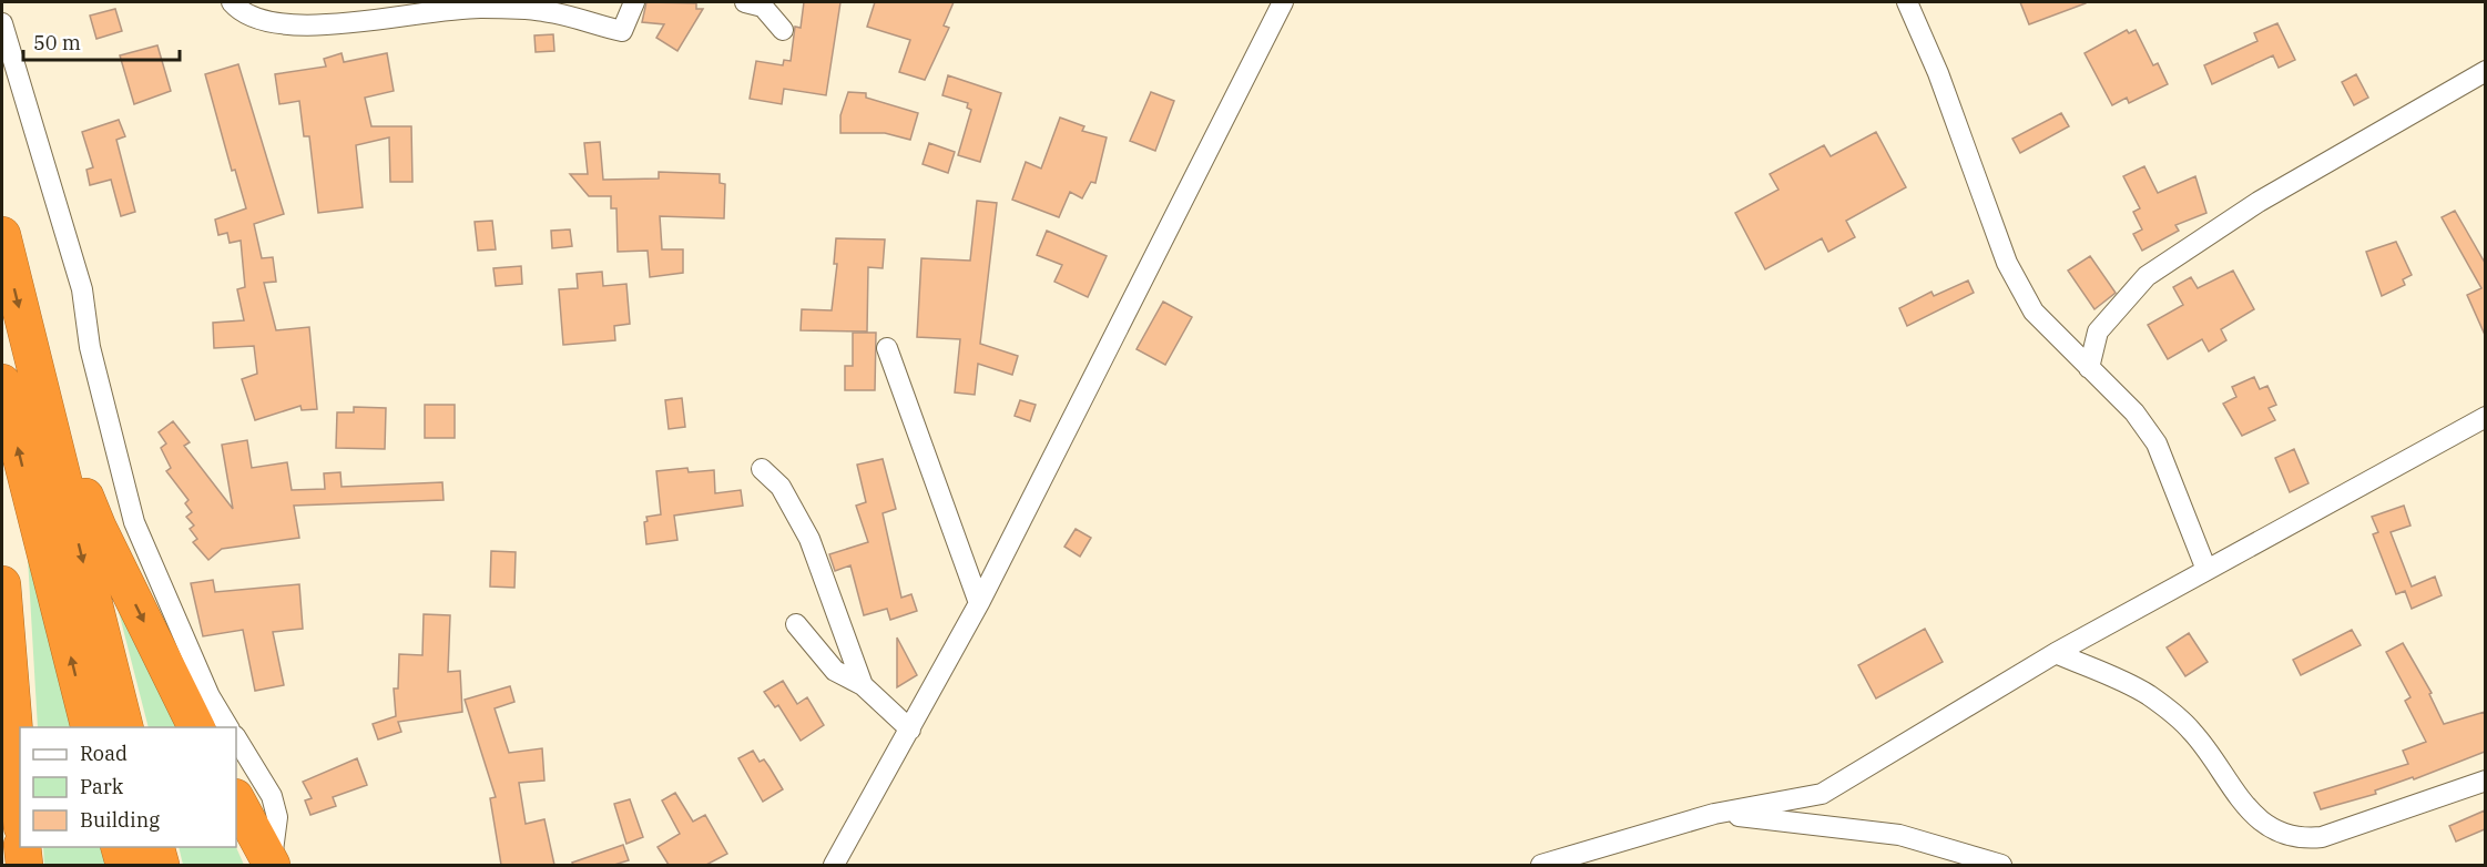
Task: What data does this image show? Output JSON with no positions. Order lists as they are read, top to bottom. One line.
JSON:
{"legend":["Road","Park","Building"],"scale_bar":"50 m"}
